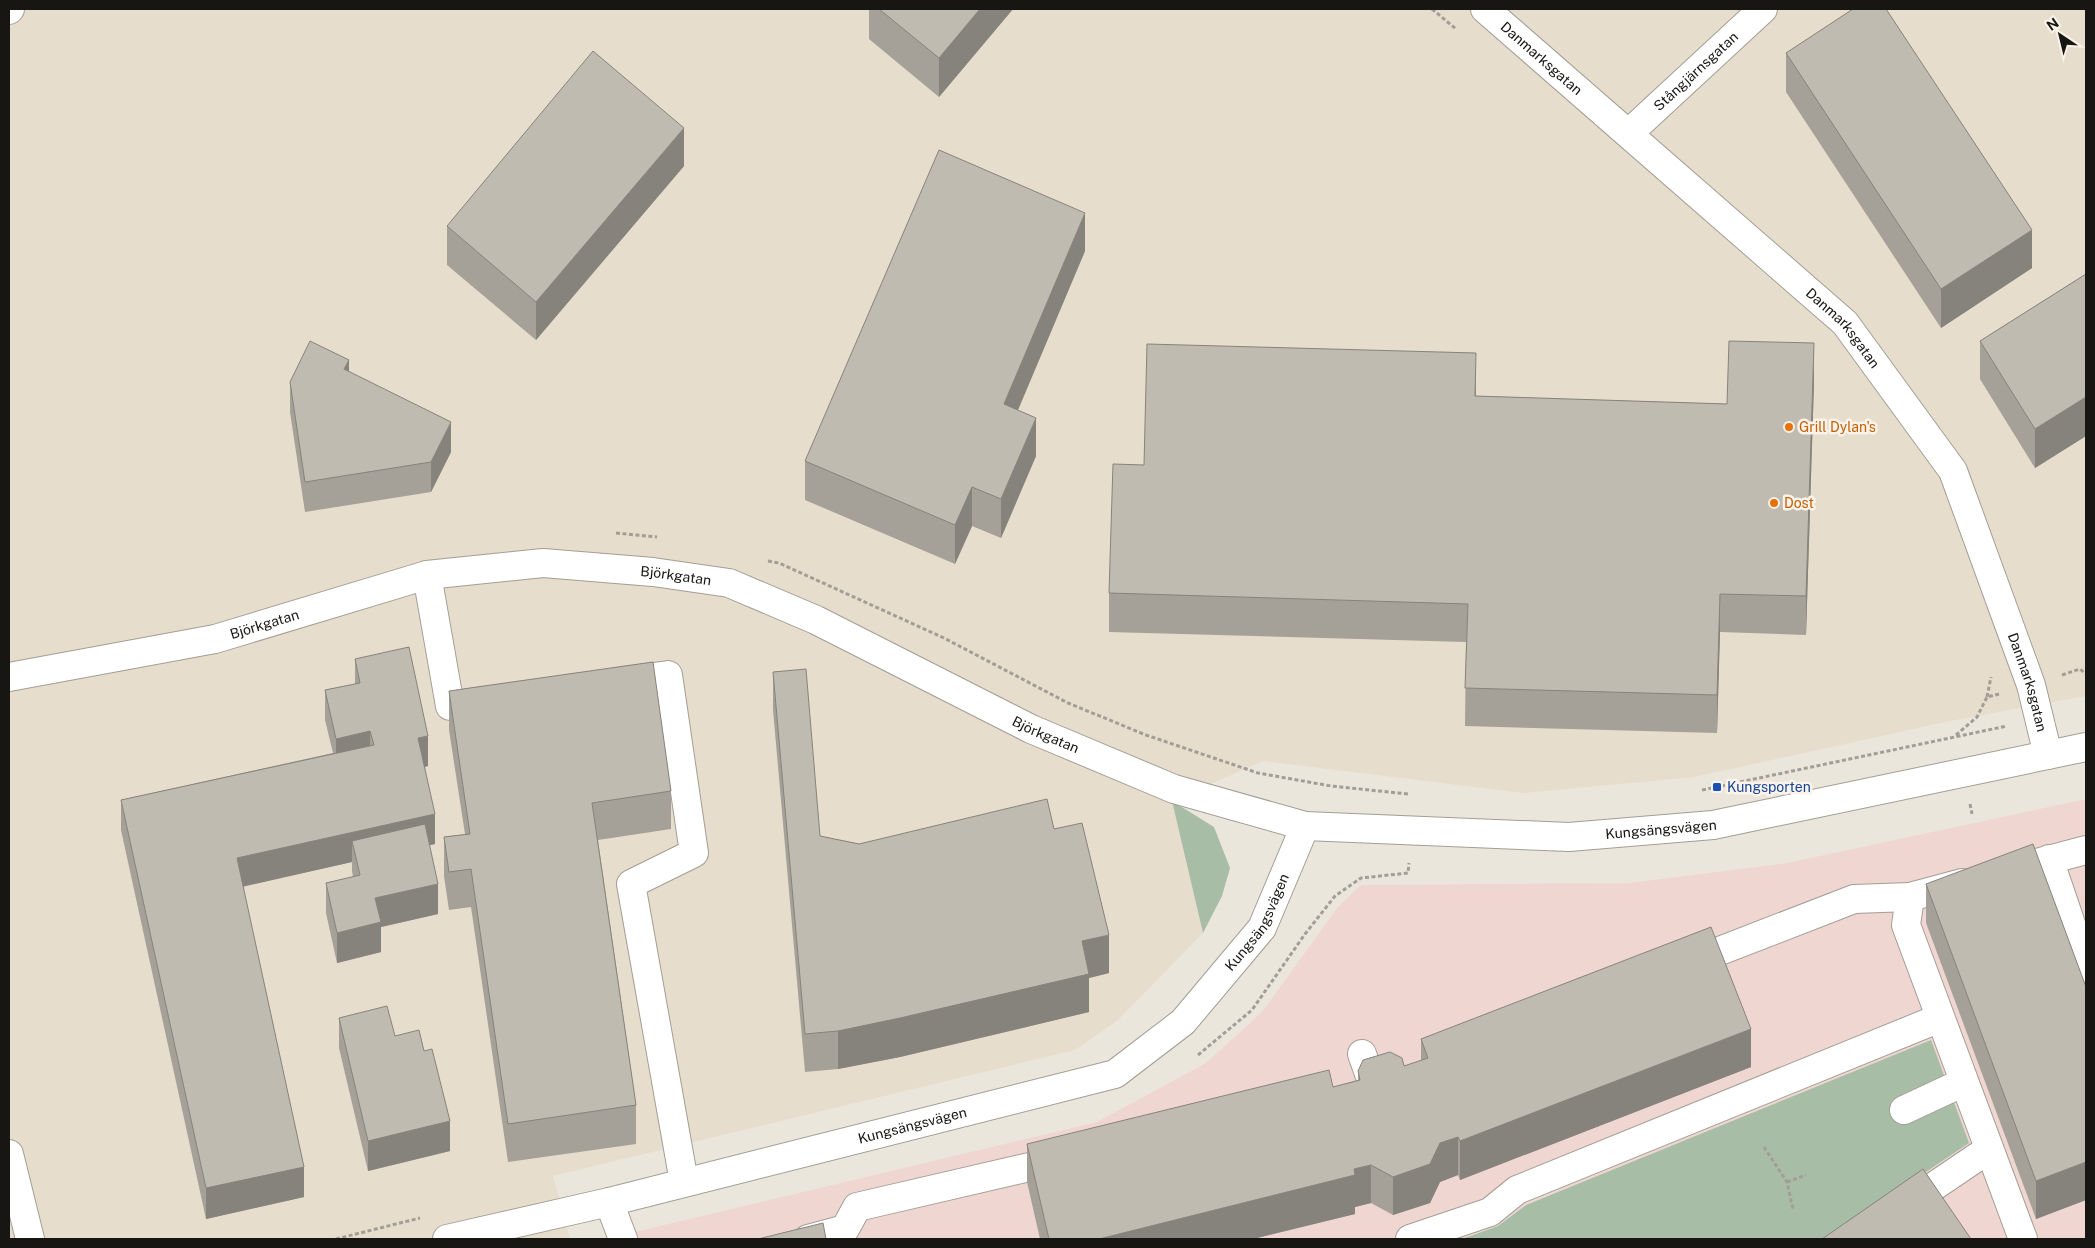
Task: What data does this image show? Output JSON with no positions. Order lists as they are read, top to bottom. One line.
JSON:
{"streets":{"street":["Danmarksgatan","Stångjärnsgatan","Björkgatan","Kungsängsvägen"]},"crossings":[["Danmarksgatan","Stångjärnsgatan"],["Danmarksgatan","Kungsängsvägen"],["Björkgatan","Kungsängsvägen"]],"places":{"other":["Grill Dylan's","Dost"],"transit":["Kungsporten"]},"north":"top left"}
